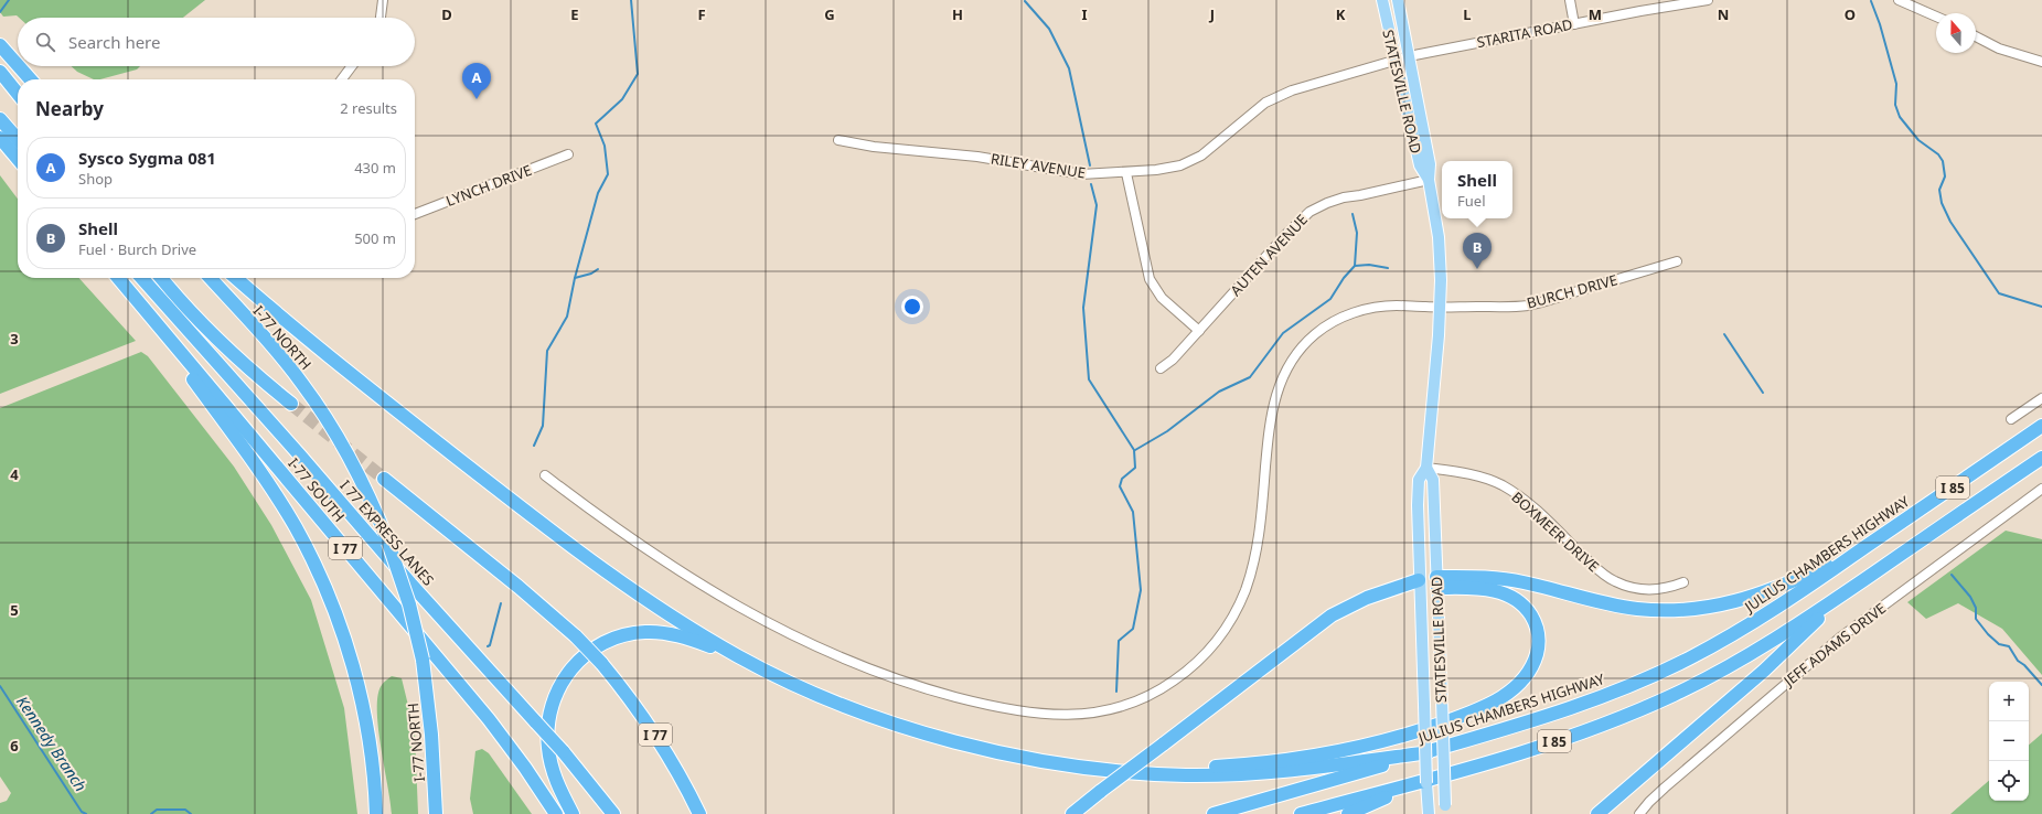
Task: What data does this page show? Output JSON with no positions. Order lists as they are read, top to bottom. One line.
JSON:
{"streets":{"highway":["I-77 NORTH","I 85","I-77 SOUTH","I 77 EXPRESS LANES","I 77","JULIUS CHAMBERS HIGHWAY"],"main road":["STATESVILLE ROAD"],"street":["STARITA ROAD","RILEY AVENUE","LYNCH DRIVE","AUTEN AVENUE","BURCH DRIVE","BOXMEER DRIVE","JEFF ADAMS DRIVE"]},"crossings":[["STARITA ROAD","STATESVILLE ROAD"],["STARITA ROAD","RILEY AVENUE"],["STATESVILLE ROAD","RILEY AVENUE"],["STATESVILLE ROAD","AUTEN AVENUE"],["STATESVILLE ROAD","BURCH DRIVE"],["STATESVILLE ROAD","BOXMEER DRIVE"]],"water":["Kennedy Branch"],"north":"top","page":{"search":"Search here","pins":["A","B"],"heading":["Nearby","2 results"],"list":[{"mark":"A","name":"Sysco Sygma 081","note":"Shop","value":"430 m"},{"mark":"B","name":"Shell","note":"Fuel · Burch Drive","value":"500 m"}],"popup":["Shell","Fuel"],"map_buttons":["+","−"]},"grid":{"columns":["D","E","F","G","H","I","J","K","L","M","N","O"],"rows":["3","4","5","6"]}}
